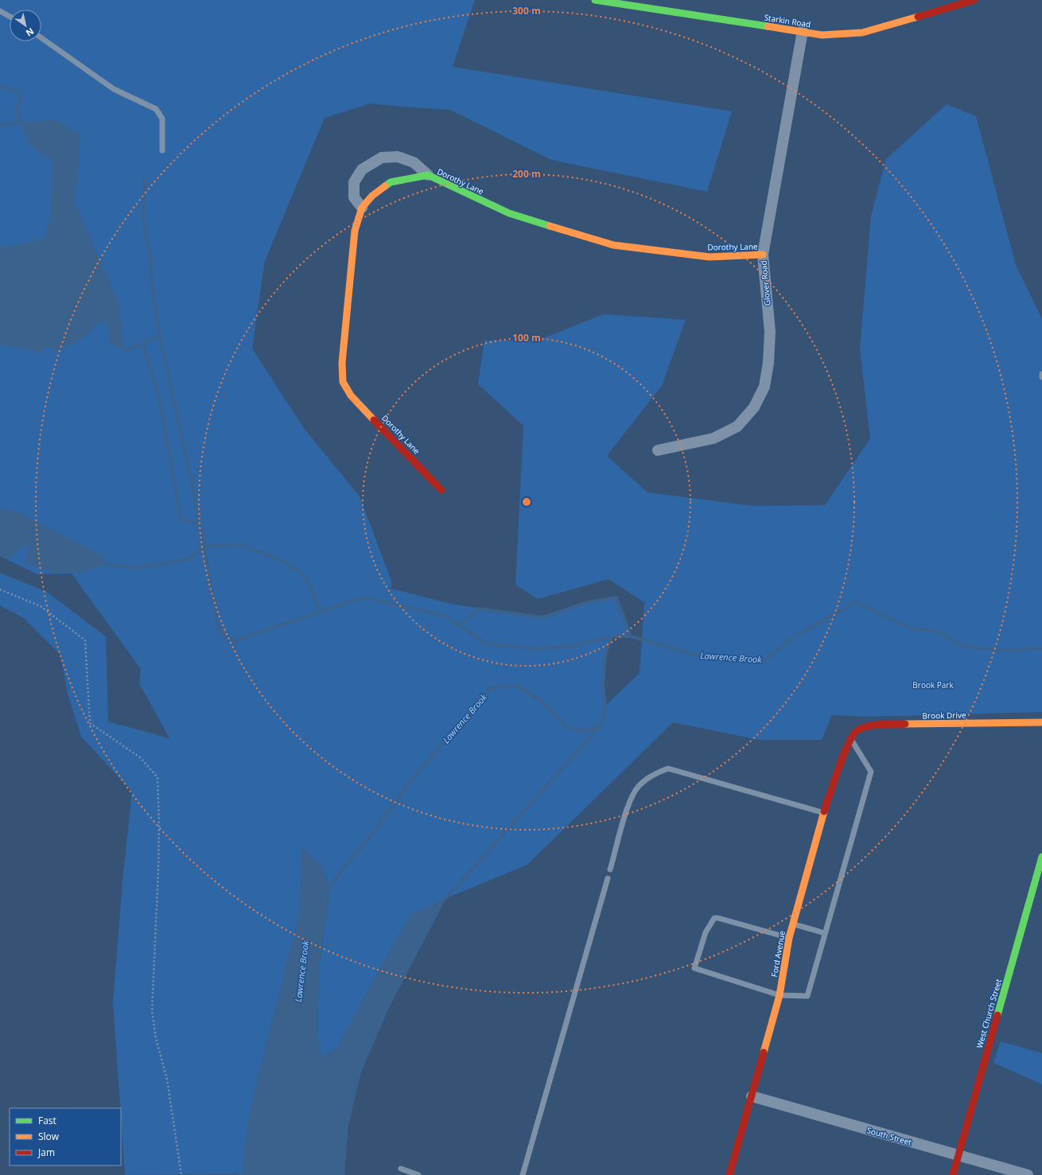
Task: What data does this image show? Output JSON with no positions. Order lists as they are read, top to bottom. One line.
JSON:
{"streets":{"street":["Starkin Road","Dorothy Lane","Glover Road","Brook Drive","Ford Avenue","West Church Street","South Street"]},"crossings":[["Starkin Road","Glover Road"],["Dorothy Lane","Glover Road"],["Brook Drive","Ford Avenue"],["Ford Avenue","South Street"],["West Church Street","South Street"]],"water":["Lawrence Brook"],"parks":["Brook Park"],"legend":["Fast","Slow","Jam"],"north":"bottom right","rings":["300 m","200 m","100 m"]}
